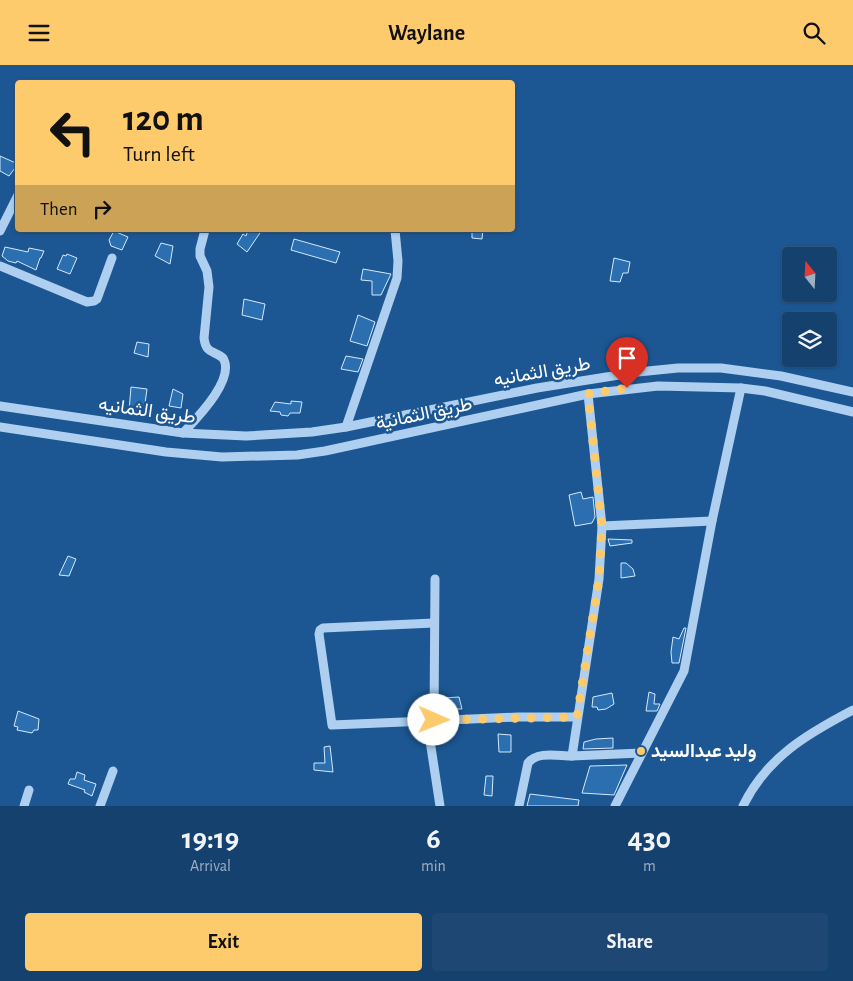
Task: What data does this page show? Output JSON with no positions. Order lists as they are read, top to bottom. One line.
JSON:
{"streets":{"street":["طريق الثمانيه","طريق الثمانية"]},"places":["وليد عبدالسيد"],"north":"top","page":{"header":"Waylane","turn":["120 m","Turn left"],"then":"Then","eta":["19:19","Arrival","6","min","430","m"],"buttons":["Exit","Share"]}}
